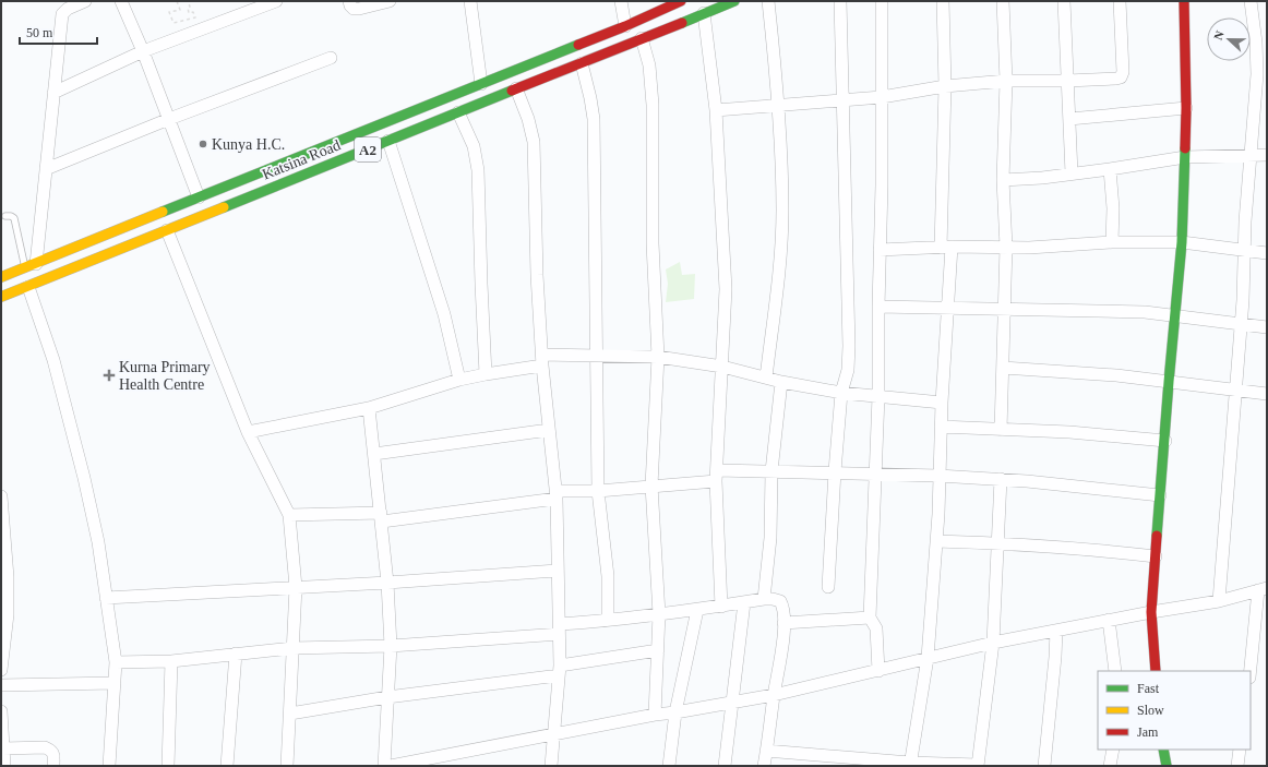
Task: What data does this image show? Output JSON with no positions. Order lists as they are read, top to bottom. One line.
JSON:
{"streets":{"main road":["A2","Katsina Road"]},"places":{"other":["Kunya H.C."],"health":["Kurna Primary Health Centre"]},"legend":["Fast","Slow","Jam"],"scale_bar":"50 m","north":"left"}
